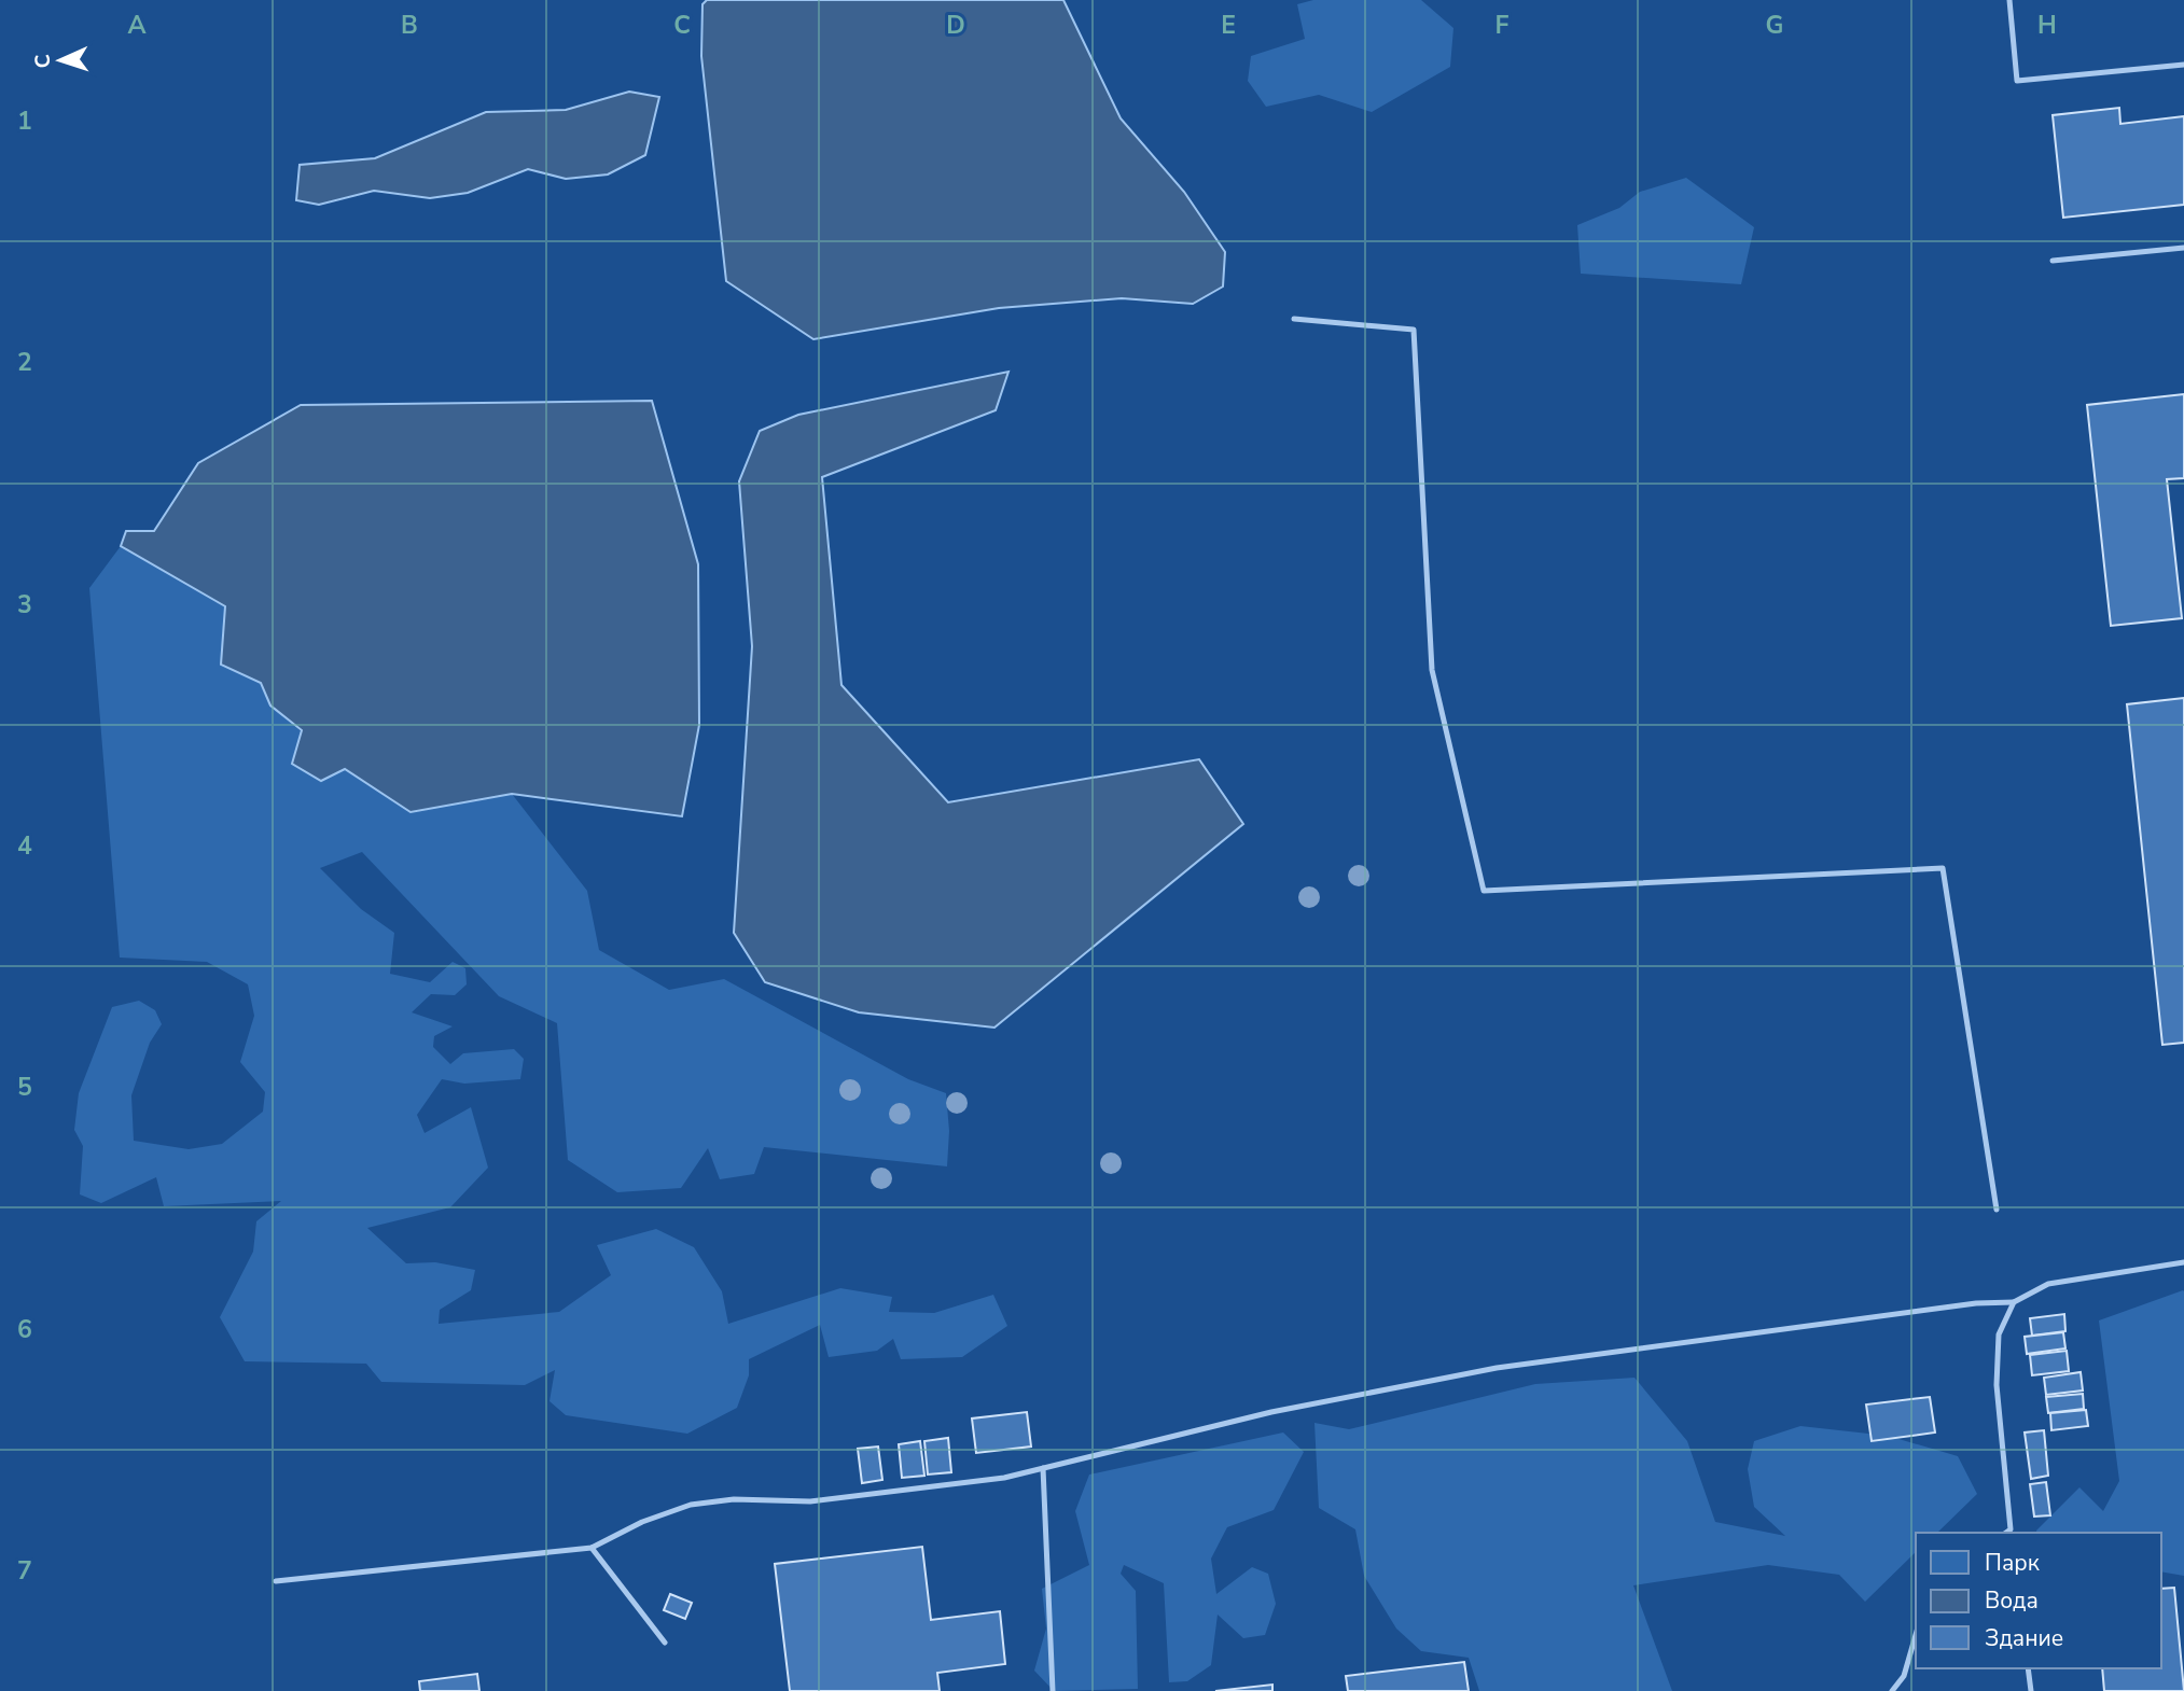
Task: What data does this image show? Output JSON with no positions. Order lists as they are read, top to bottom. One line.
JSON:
{"legend":["Парк","Вода","Здание"],"north":"left","grid":{"columns":["A","B","C","D","E","F","G","H"],"rows":["1","2","3","4","5","6","7"]}}
